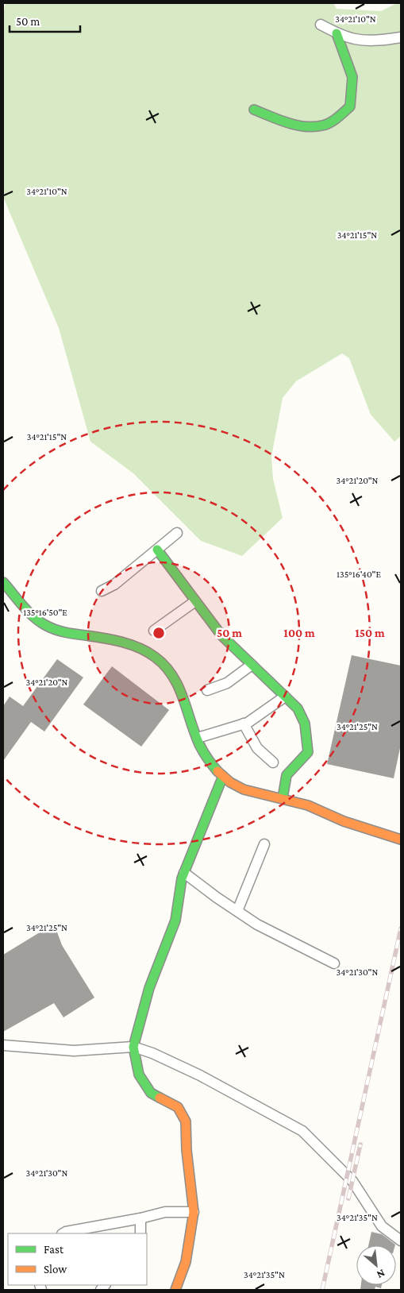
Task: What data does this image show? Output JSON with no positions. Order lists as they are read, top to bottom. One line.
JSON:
{"legend":["Fast","Slow"],"scale_bar":"50 m","north":"bottom right","coordinates":["34°21'10\"N","34°21'15\"N","34°21'20\"N","135°16'40\"E","135°16'50\"E","34°21'25\"N","34°21'30\"N","34°21'35\"N"],"rings":["50 m","100 m","150 m"]}
